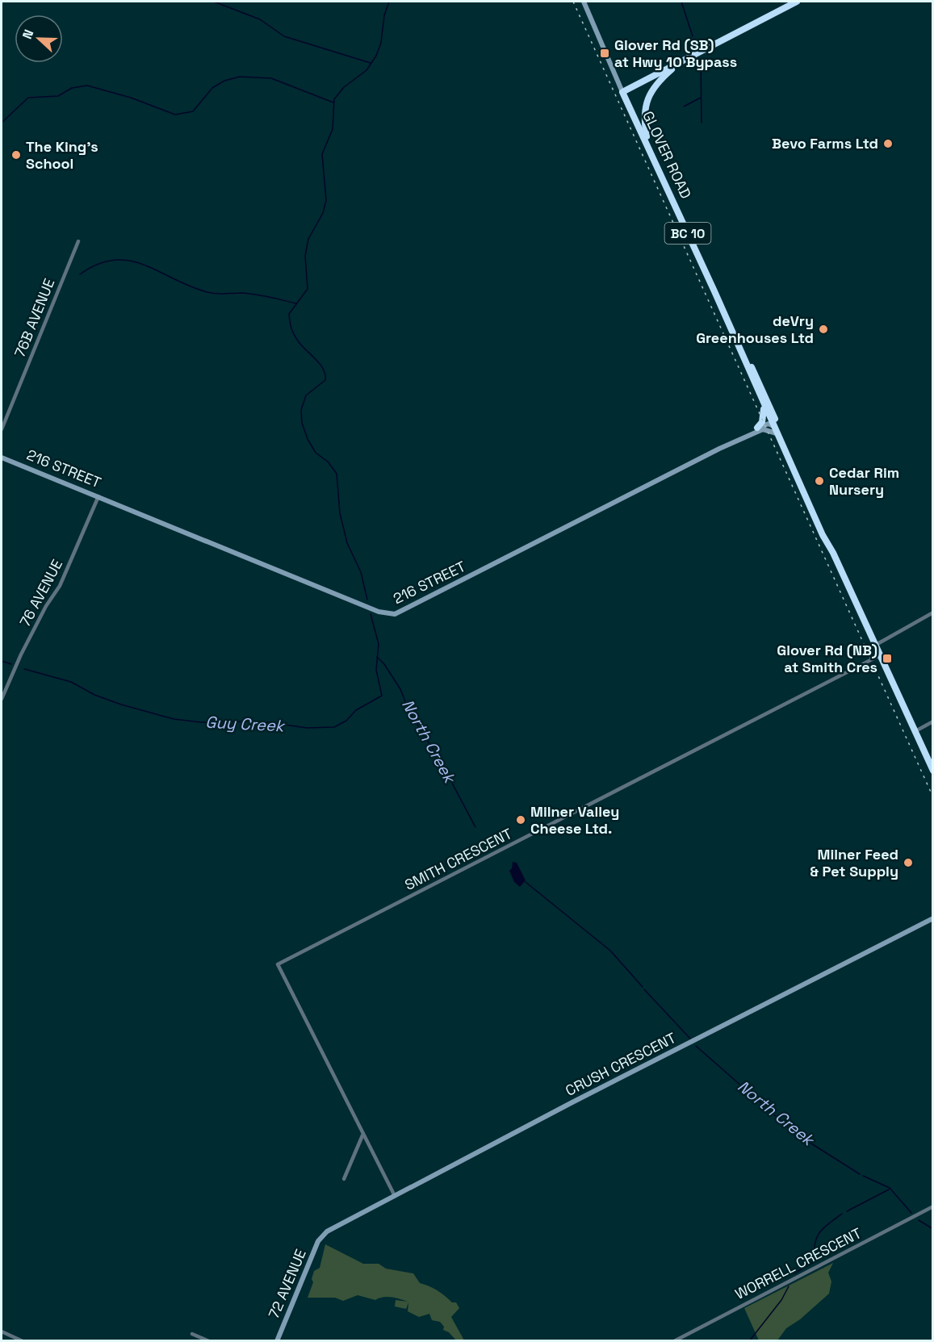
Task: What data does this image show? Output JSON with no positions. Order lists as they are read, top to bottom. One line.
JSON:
{"streets":{"highway":["GLOVER ROAD","BC 10"],"main road":["216 STREET","CRUSH CRESCENT","72 AVENUE"],"street":["76B AVENUE","76 AVENUE","SMITH CRESCENT","WORRELL CRESCENT"]},"crossings":[["GLOVER ROAD","216 STREET"],["GLOVER ROAD","SMITH CRESCENT"],["216 STREET","76 AVENUE"],["SMITH CRESCENT","CRUSH CRESCENT"],["CRUSH CRESCENT","72 AVENUE"]],"water":["Guy Creek","North Creek"],"places":{"transit":["Glover Rd (SB) at Hwy 10 Bypass","Glover Rd (NB) at Smith Cres"],"other":["Bevo Farms Ltd","The King's School","deVry Greenhouses Ltd","Cedar Rim Nursery","Milner Valley Cheese Ltd.","Milner Feed & Pet Supply"]},"north":"left"}
